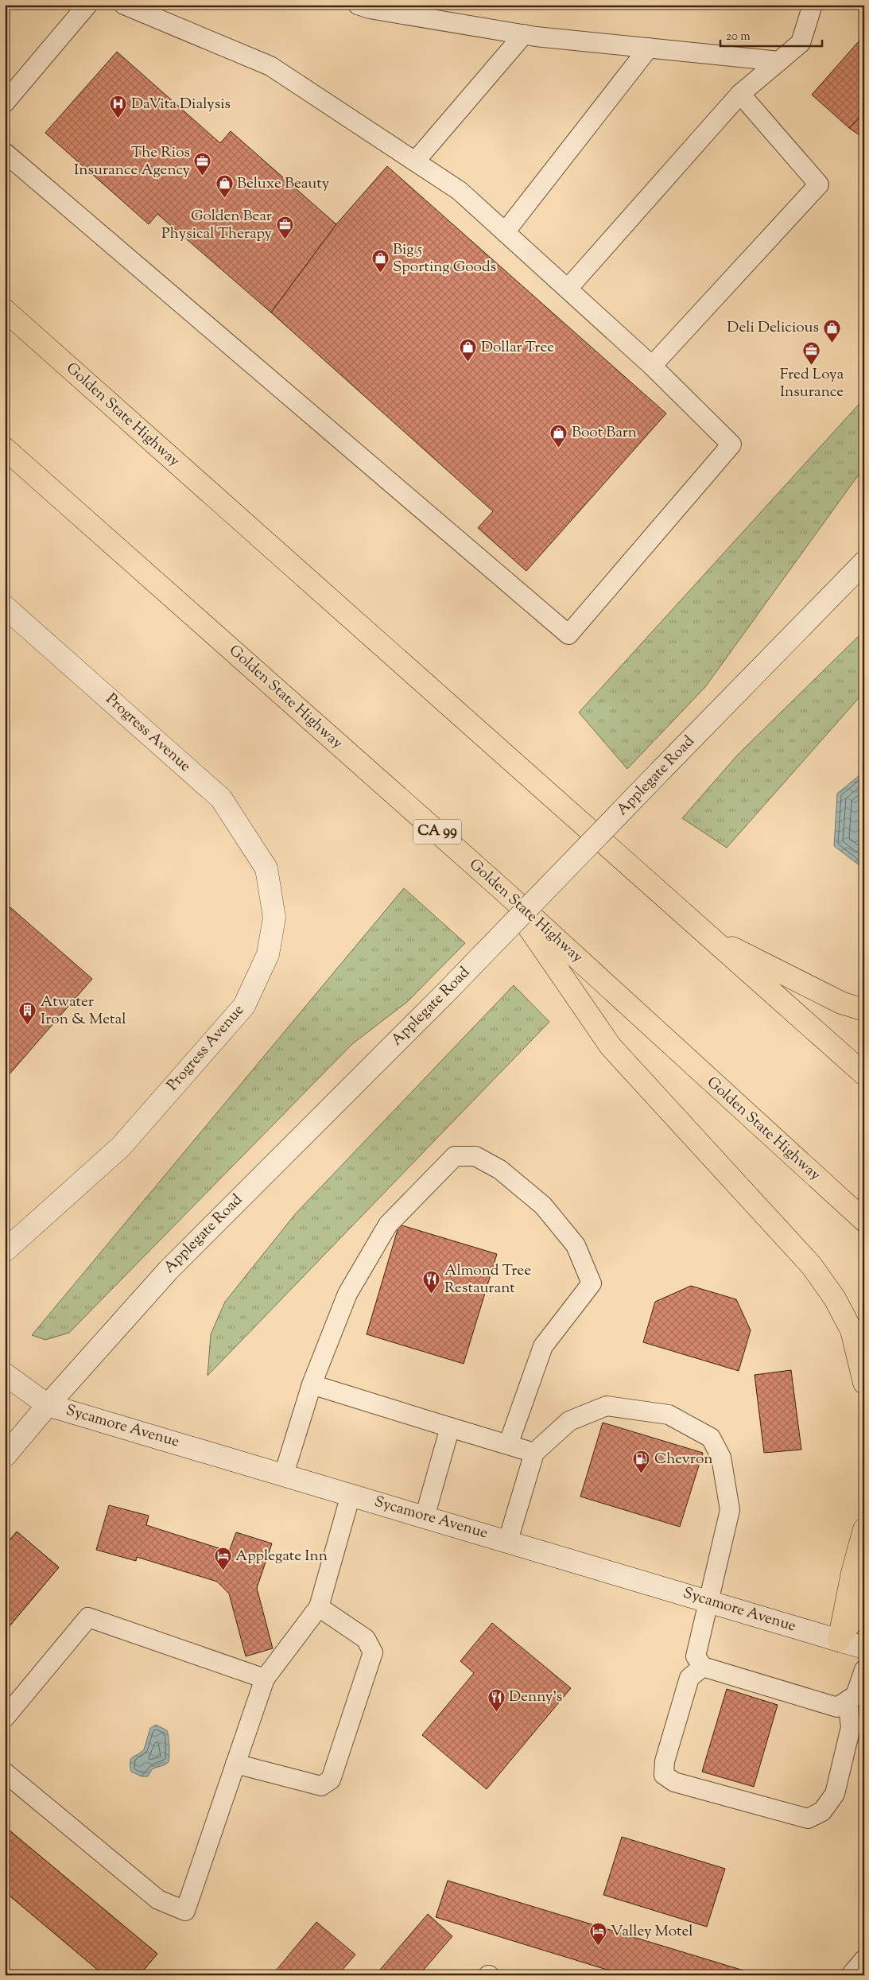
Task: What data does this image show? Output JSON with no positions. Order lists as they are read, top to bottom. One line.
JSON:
{"streets":{"highway":["Golden State Highway","CA 99"],"main road":["Progress Avenue","Applegate Road","Sycamore Avenue"]},"crossings":[["Applegate Road","Sycamore Avenue"]],"places":{"hospital":["DaVita Dialysis"],"office":["The Rios Insurance Agency","Golden Bear Physical Therapy","Fred Loya Insurance"],"shop":["Beluxe Beauty","Big 5 Sporting Goods","Deli Delicious","Dollar Tree","Boot Barn"],"building":["Atwater Iron & Metal"],"restaurant":["Almond Tree Restaurant","Denny's"],"fuel station":["Chevron"],"hotel":["Applegate Inn","Valley Motel"]},"scale_bar":"20 m"}
